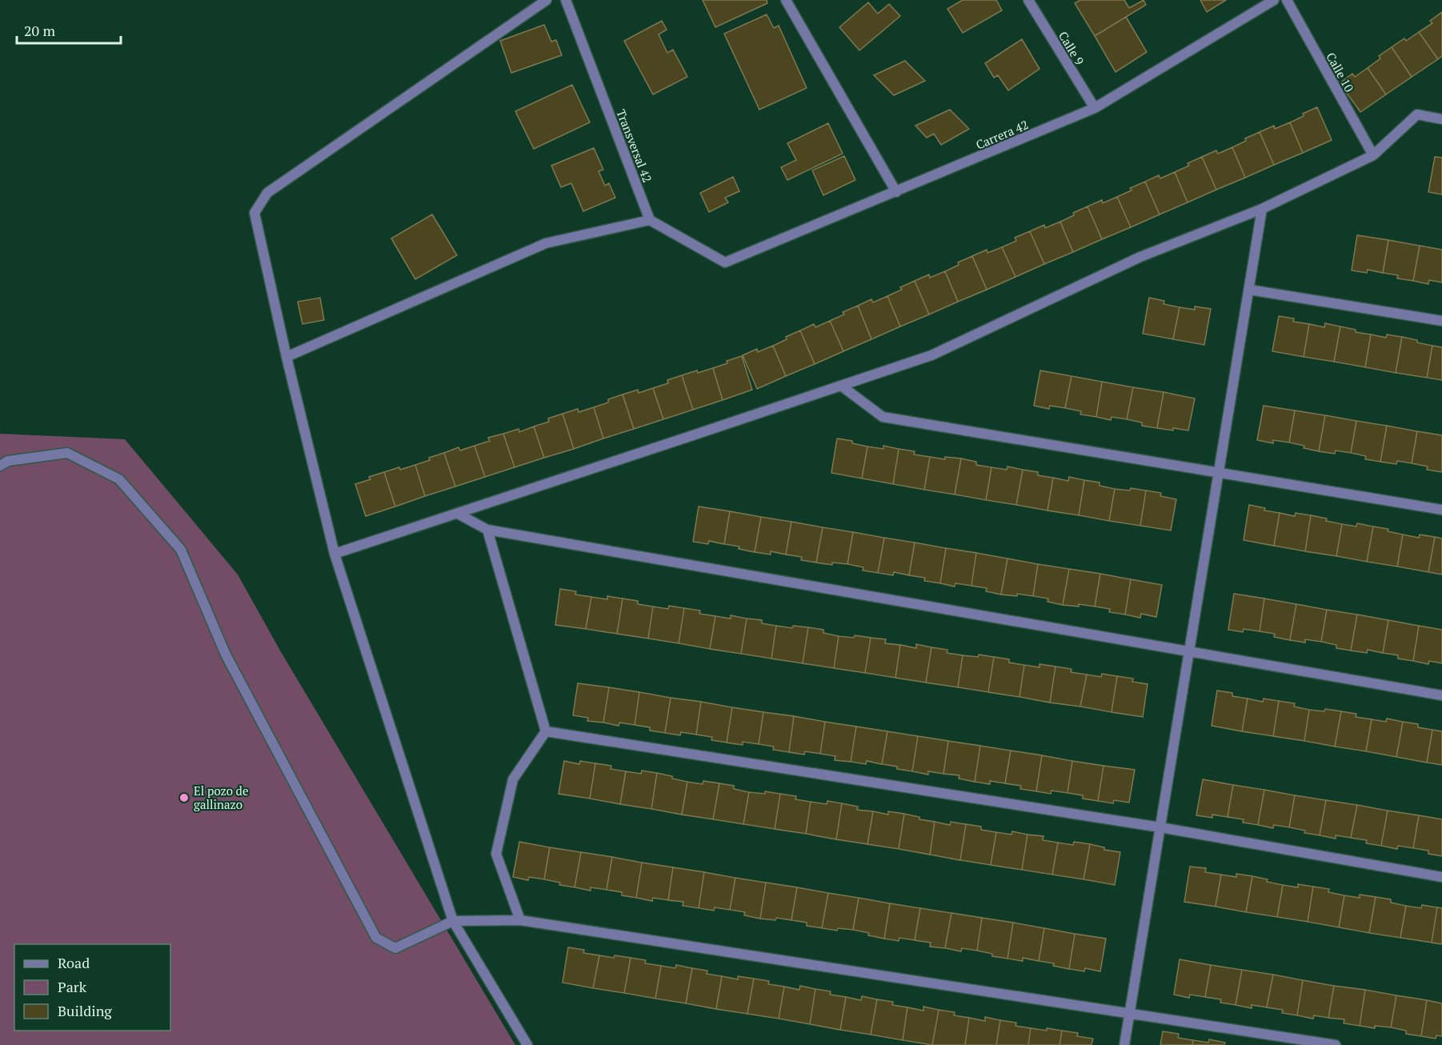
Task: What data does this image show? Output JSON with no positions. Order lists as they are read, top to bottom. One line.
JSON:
{"streets":{"street":["Calle 9","Calle 10","Carrera 42","Transversal 42"]},"crossings":[["Calle 9","Carrera 42"],["Carrera 42","Transversal 42"]],"places":["El pozo de gallinazo"],"legend":["Road","Park","Building"],"scale_bar":"20 m"}
